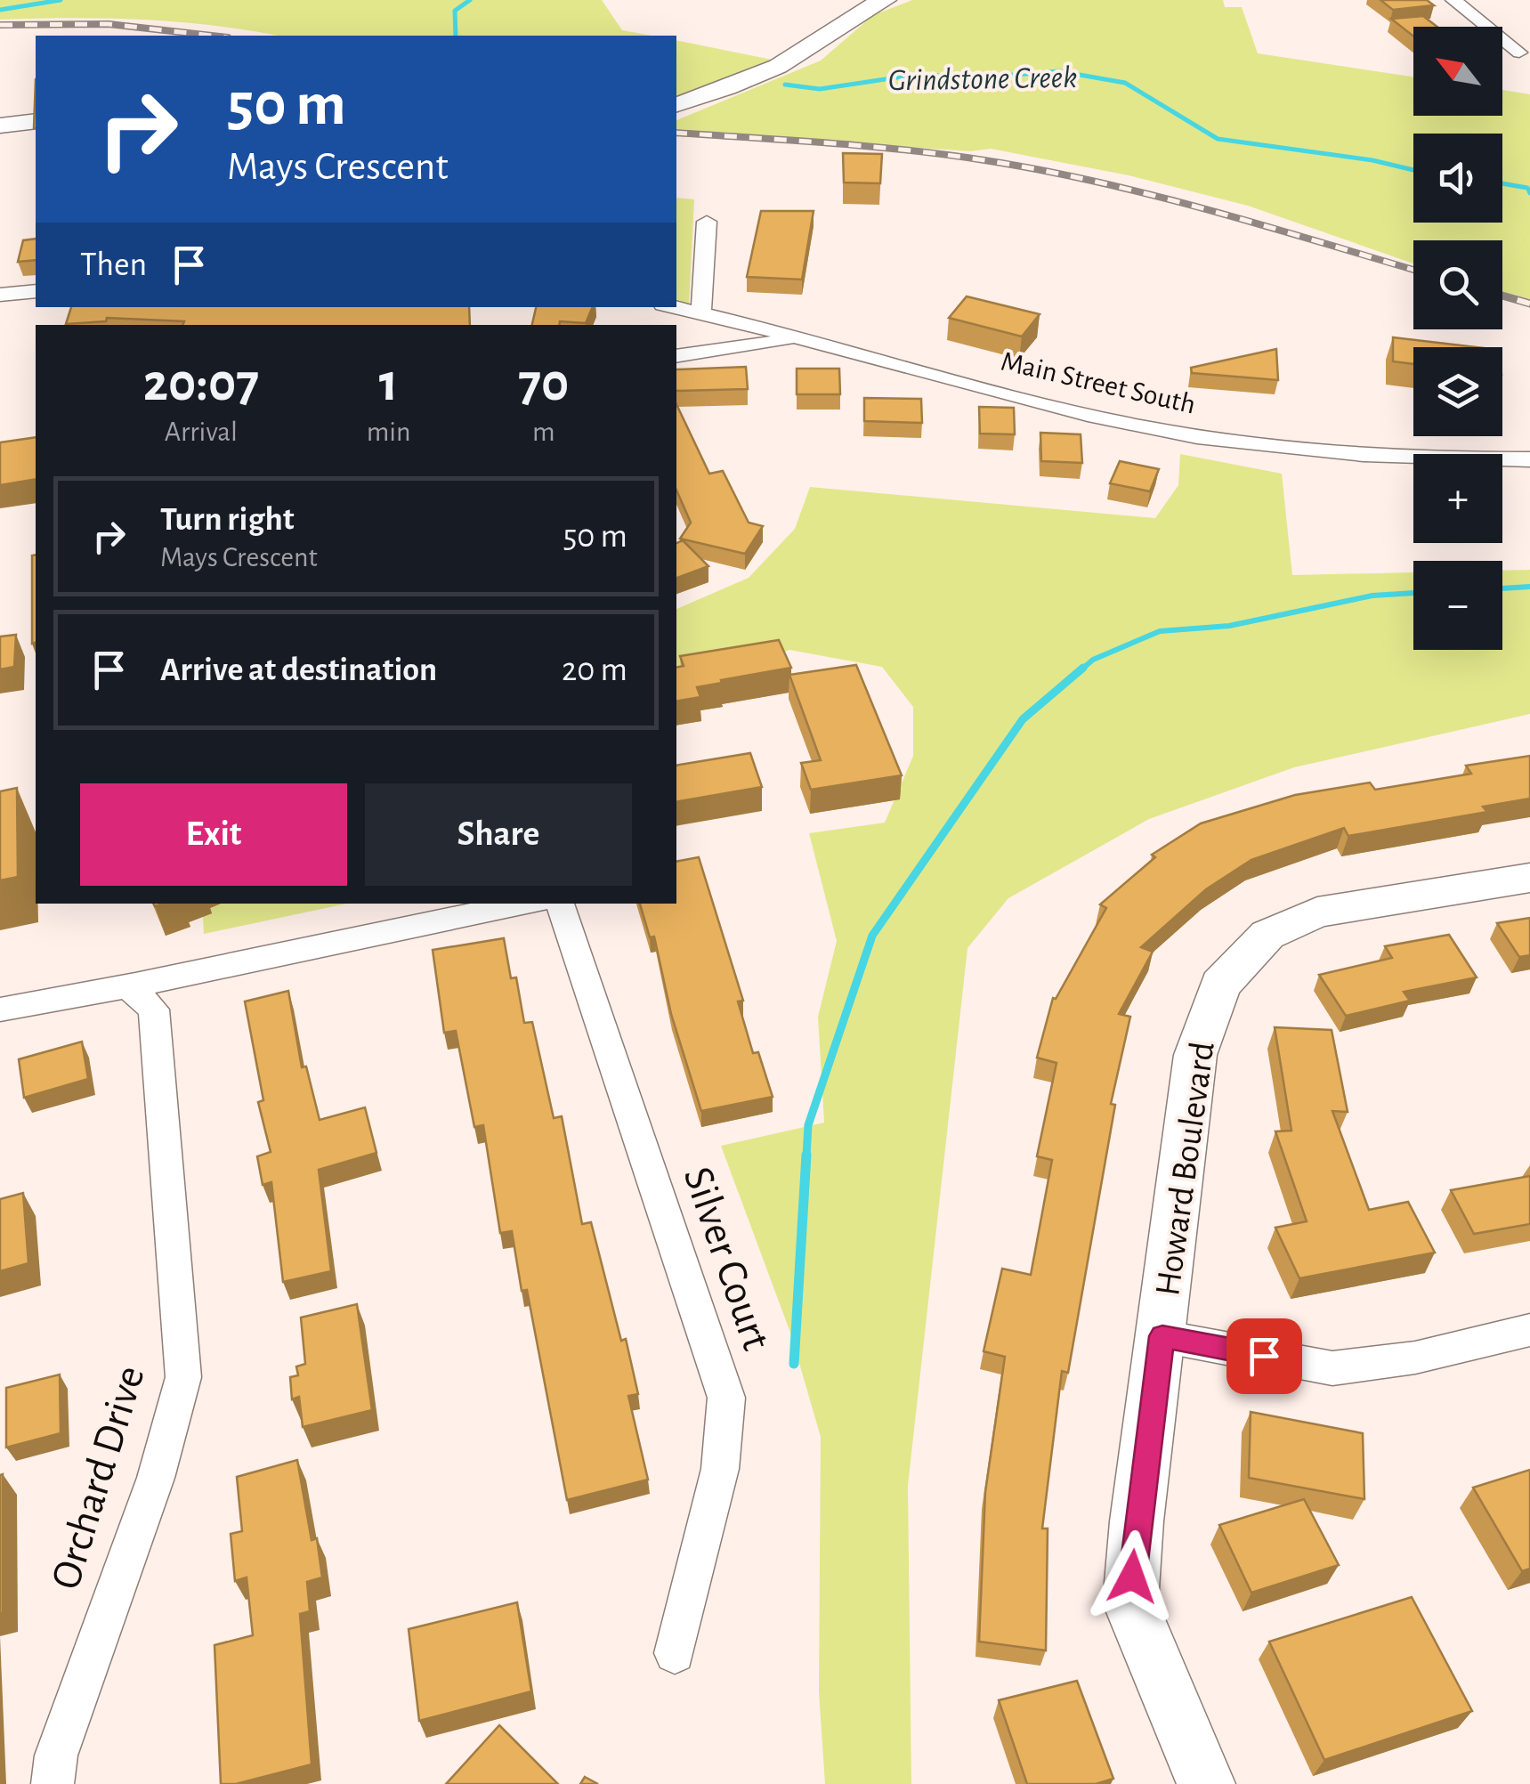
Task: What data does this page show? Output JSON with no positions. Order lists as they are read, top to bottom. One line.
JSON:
{"streets":{"street":["Main Street South","Howard Boulevard","Silver Court","Orchard Drive"]},"water":["Grindstone Creek"],"north":"top left","page":{"map_buttons":["+","−"],"turn":["50 m","Mays Crescent"],"then":"Then","eta":["20:07","Arrival","1","min","70","m"],"list":[{"name":"Turn right","note":"Mays Crescent","value":"50 m"},{"name":"Arrive at destination","value":"20 m"}],"buttons":["Exit","Share"]}}
